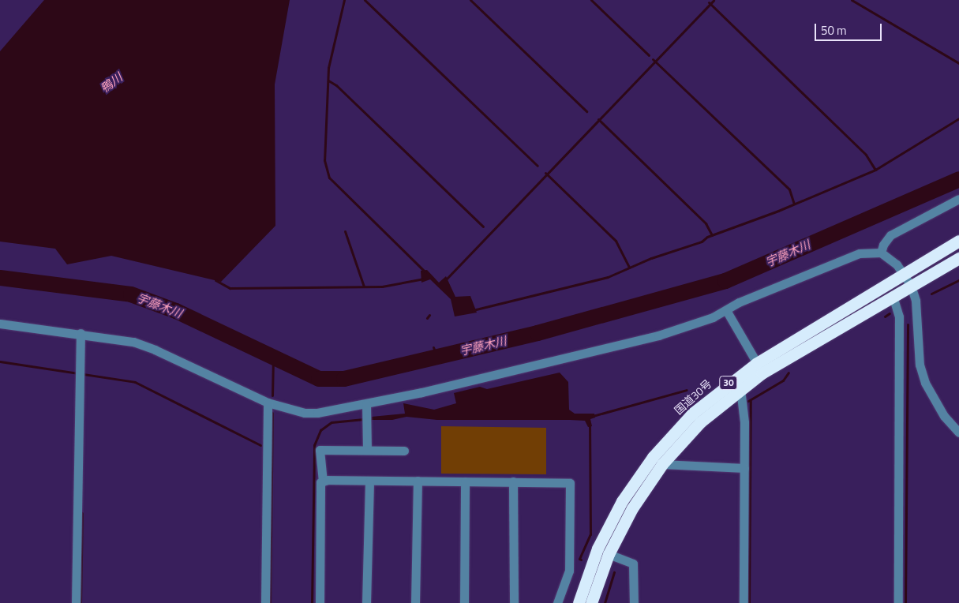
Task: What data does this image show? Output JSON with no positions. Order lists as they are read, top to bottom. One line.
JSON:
{"streets":{"highway":["30","国道30号"]},"water":["鴨川","宇藤木川"],"scale_bar":"50 m"}
